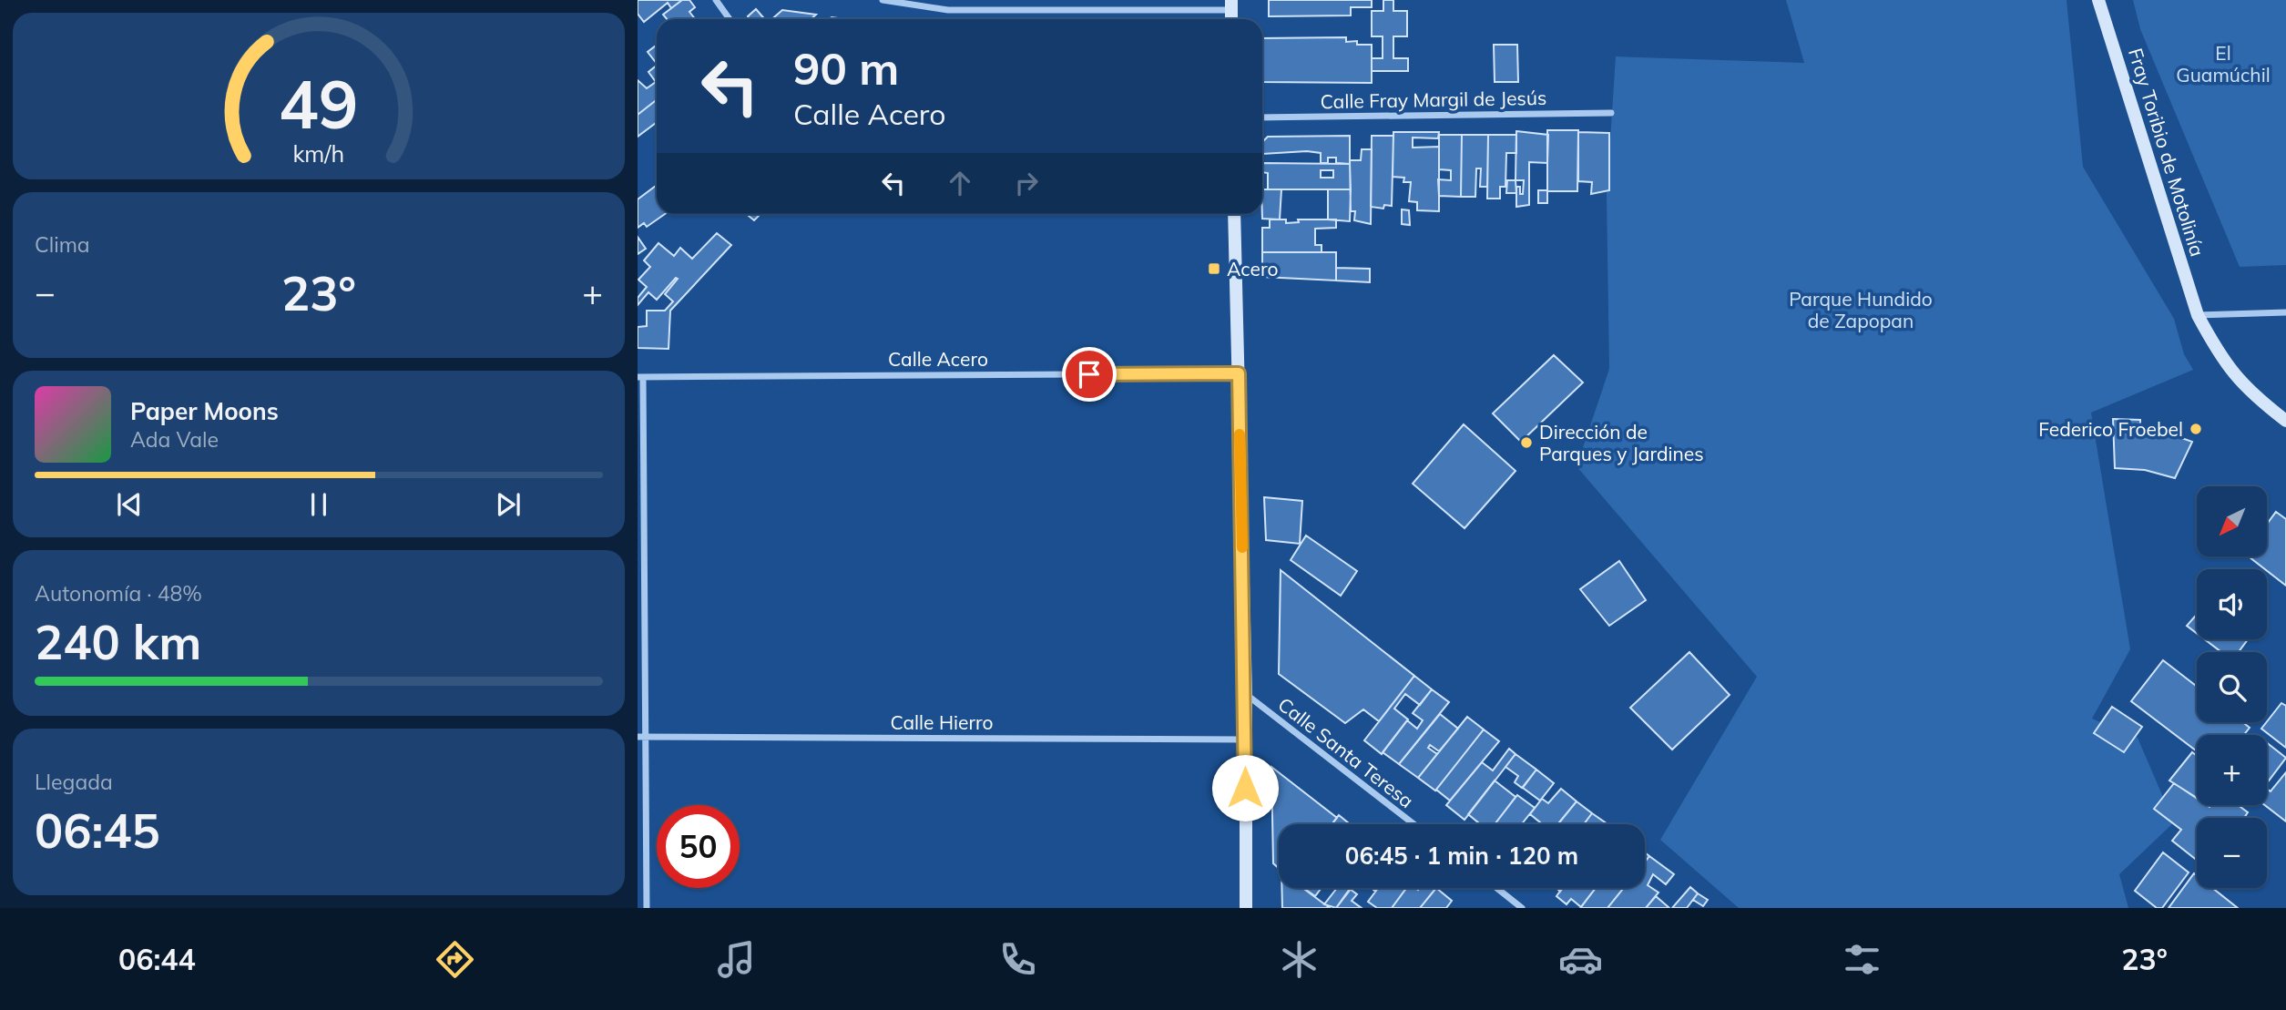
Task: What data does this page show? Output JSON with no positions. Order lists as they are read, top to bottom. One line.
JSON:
{"streets":{"main road":["Fray Toribio de Motolinía"],"street":["Calle Fray Margil de Jesús","Calle Acero","Calle Hierro","Calle Santa Teresa"]},"parks":["El Guamúchil","Parque Hundido de Zapopan"],"places":{"transit":["Acero"],"other":["Federico Froebel","Dirección de Parques y Jardines"]},"north":"bottom left","page":{"turn":["90 m","Calle Acero"],"tile":["Clima",["Autonomía · 48%","240 km"],["Llegada","06:45"]],"heat":["−","23°","+"],"song":["Paper Moons","Ada Vale"],"map_buttons":["+","−"],"limit":"50","trip":"06:45 · 1 min · 120 m","tabs":["06:44","23°"],"gauge":["49","km/h"]}}
